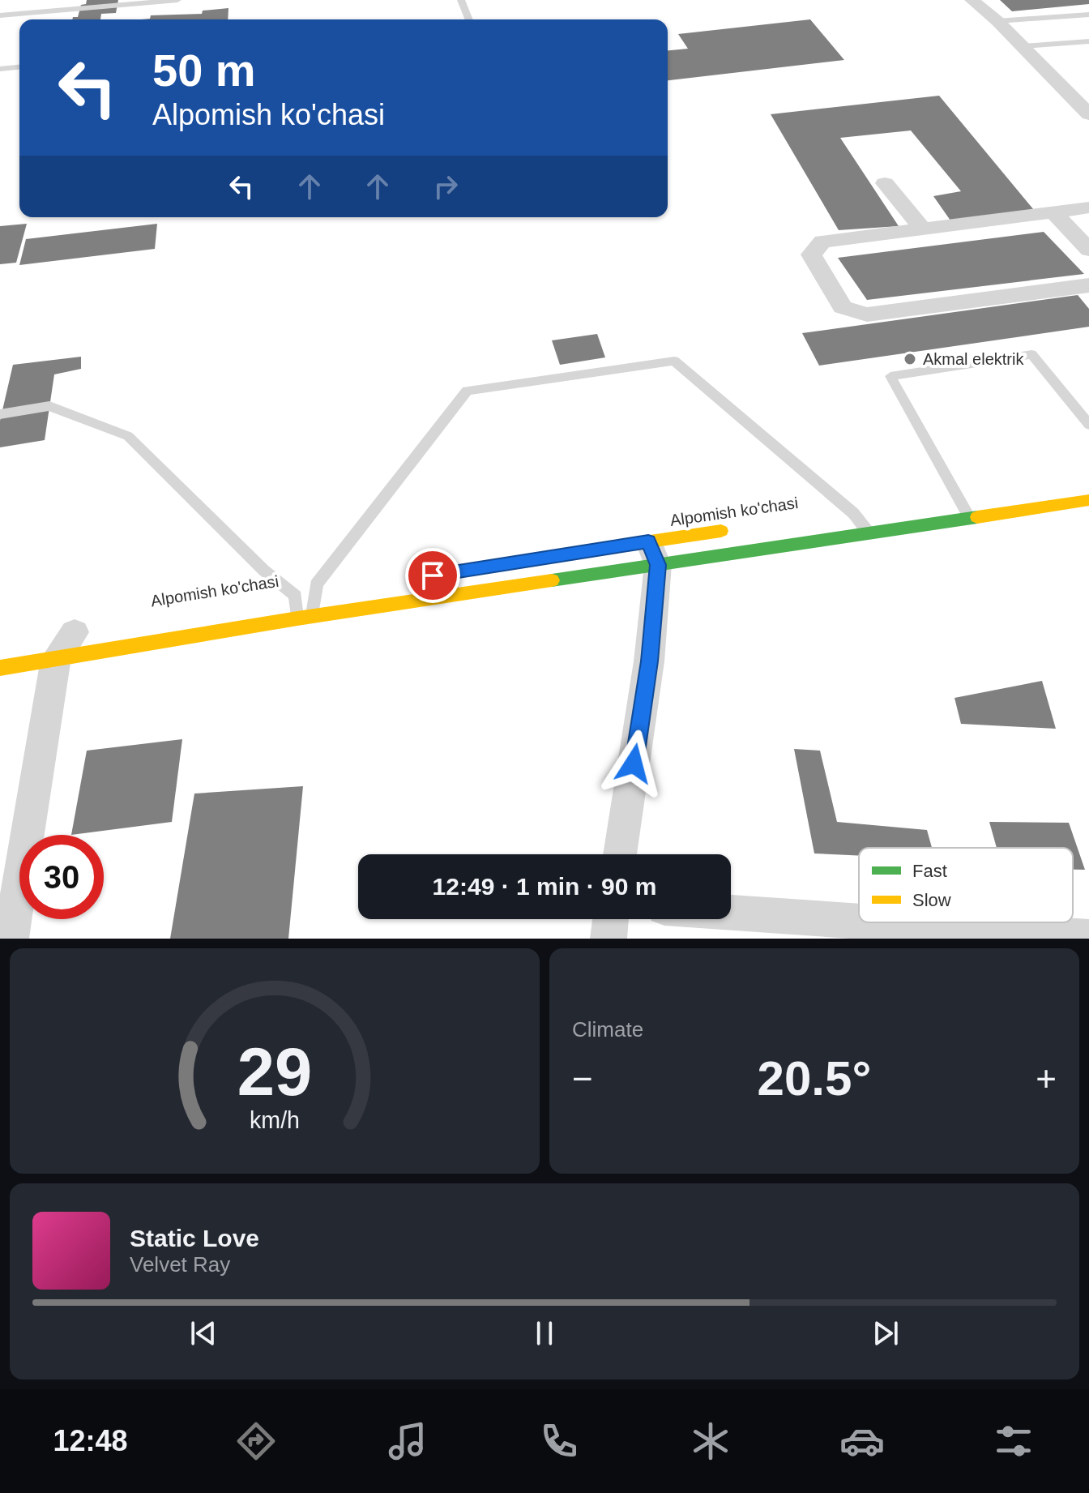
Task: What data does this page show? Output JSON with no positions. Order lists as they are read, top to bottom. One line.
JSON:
{"streets":{"main road":["Alpomish ko'chasi"]},"places":["Akmal elektrik"],"legend":["Fast","Slow"],"page":{"turn":["50 m","Alpomish ko'chasi"],"limit":"30","trip":"12:49 · 1 min · 90 m","tile":"Climate","heat":["−","20.5°","+"],"song":["Static Love","Velvet Ray"],"tabs":"12:48","gauge":["29","km/h"]}}
